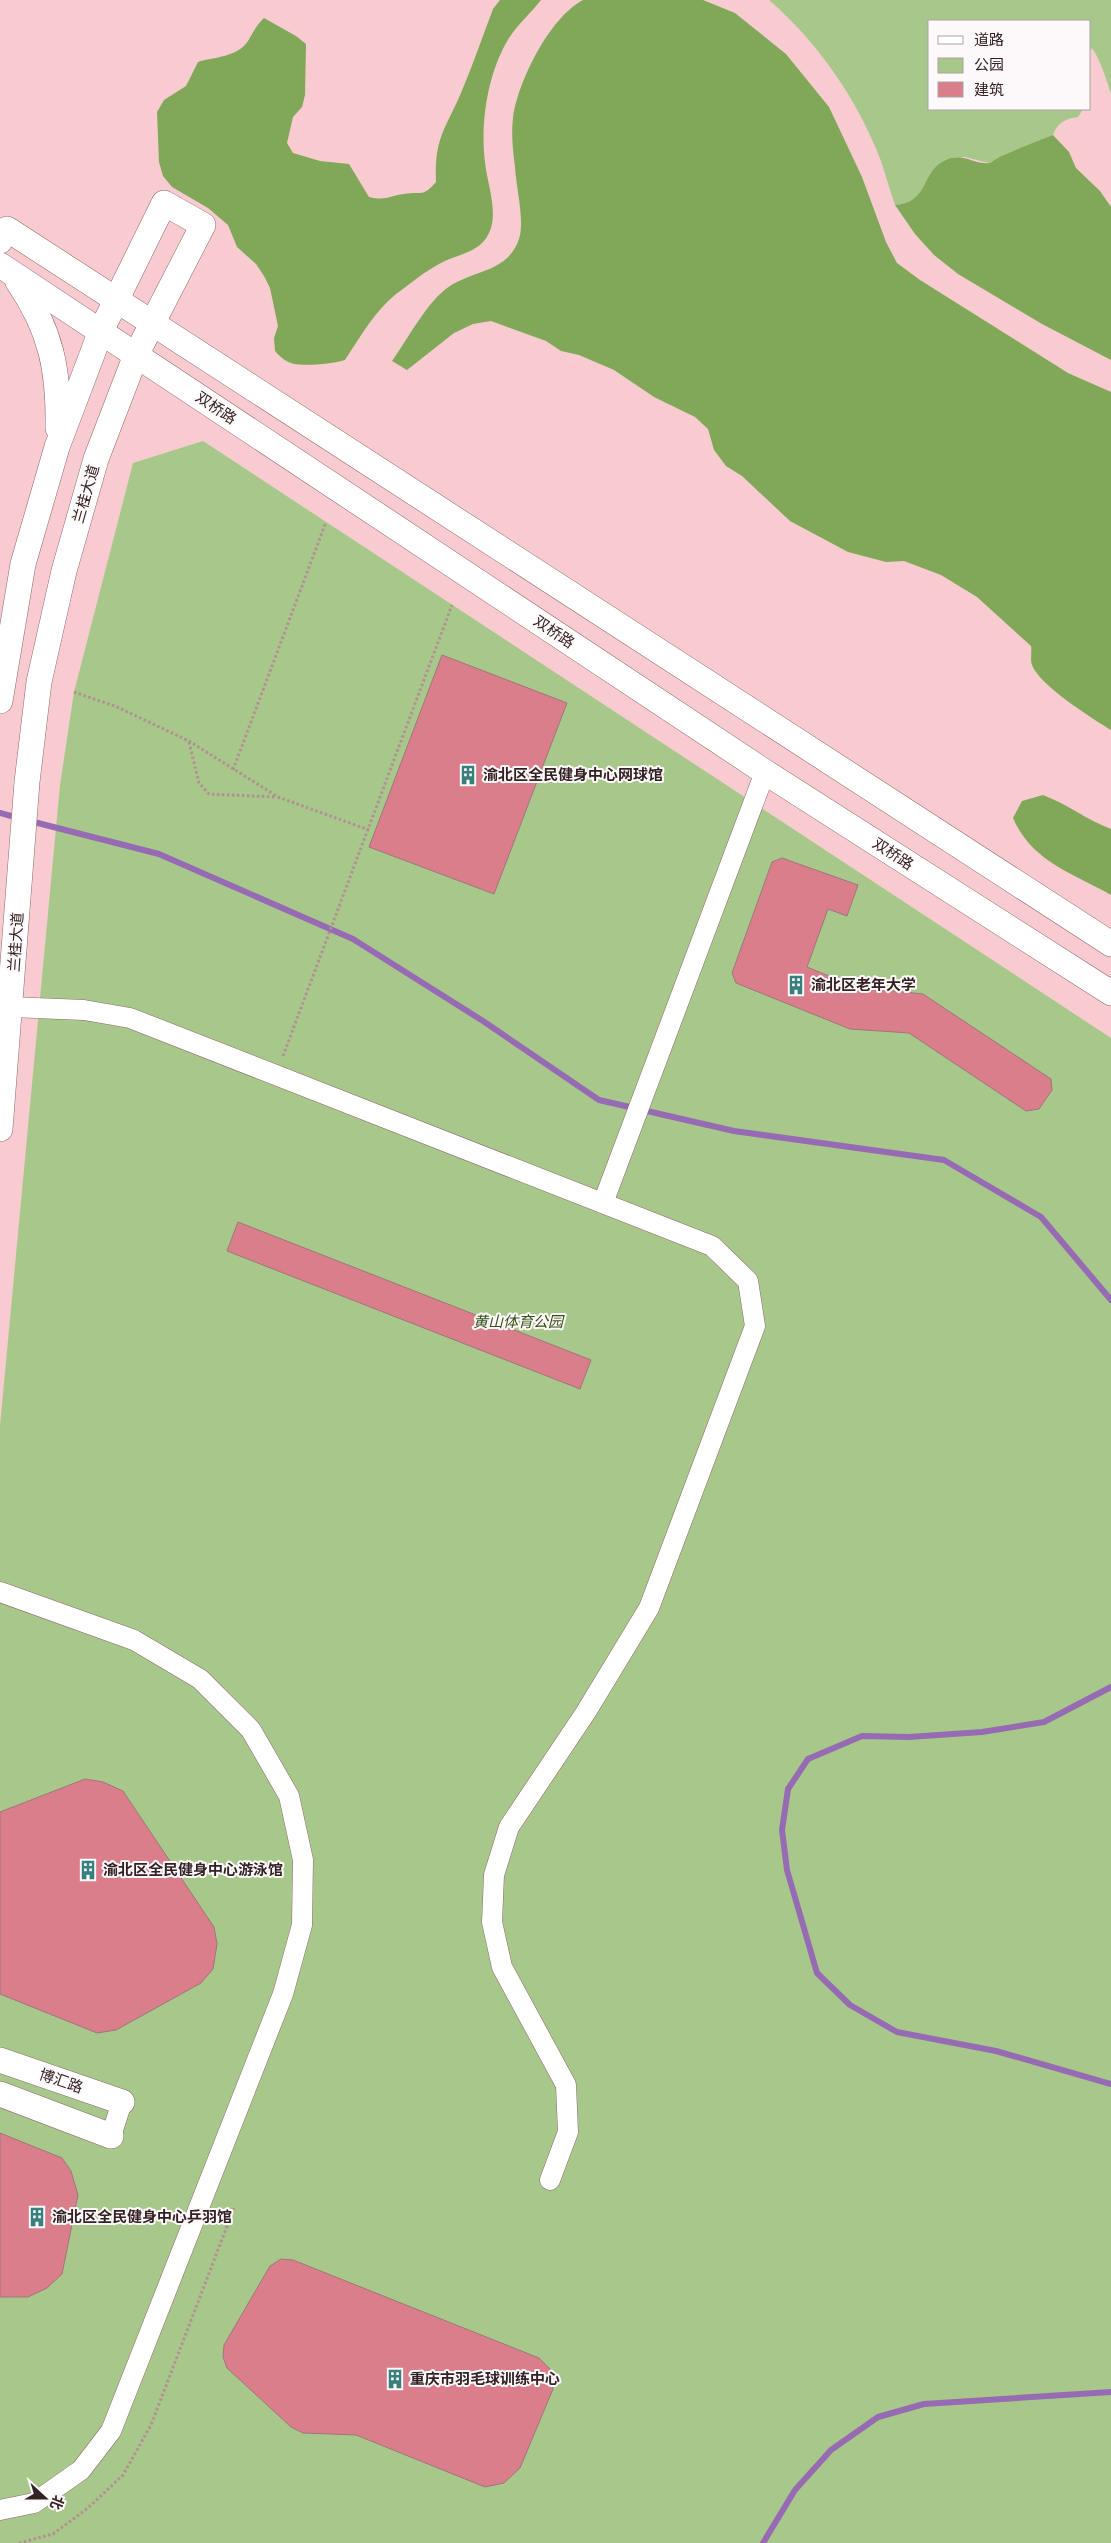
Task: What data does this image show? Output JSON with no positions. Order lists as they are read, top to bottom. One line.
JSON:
{"streets":{"main road":["双桥路","兰桂大道","博汇路"]},"crossings":[["双桥路","兰桂大道"]],"parks":["黄山体育公园"],"places":{"building":["渝北区全民健身中心网球馆","渝北区老年大学","渝北区全民健身中心游泳馆","渝北区全民健身中心乒羽馆","重庆市羽毛球训练中心"]},"legend":["道路","公园","建筑"],"north":"right"}
